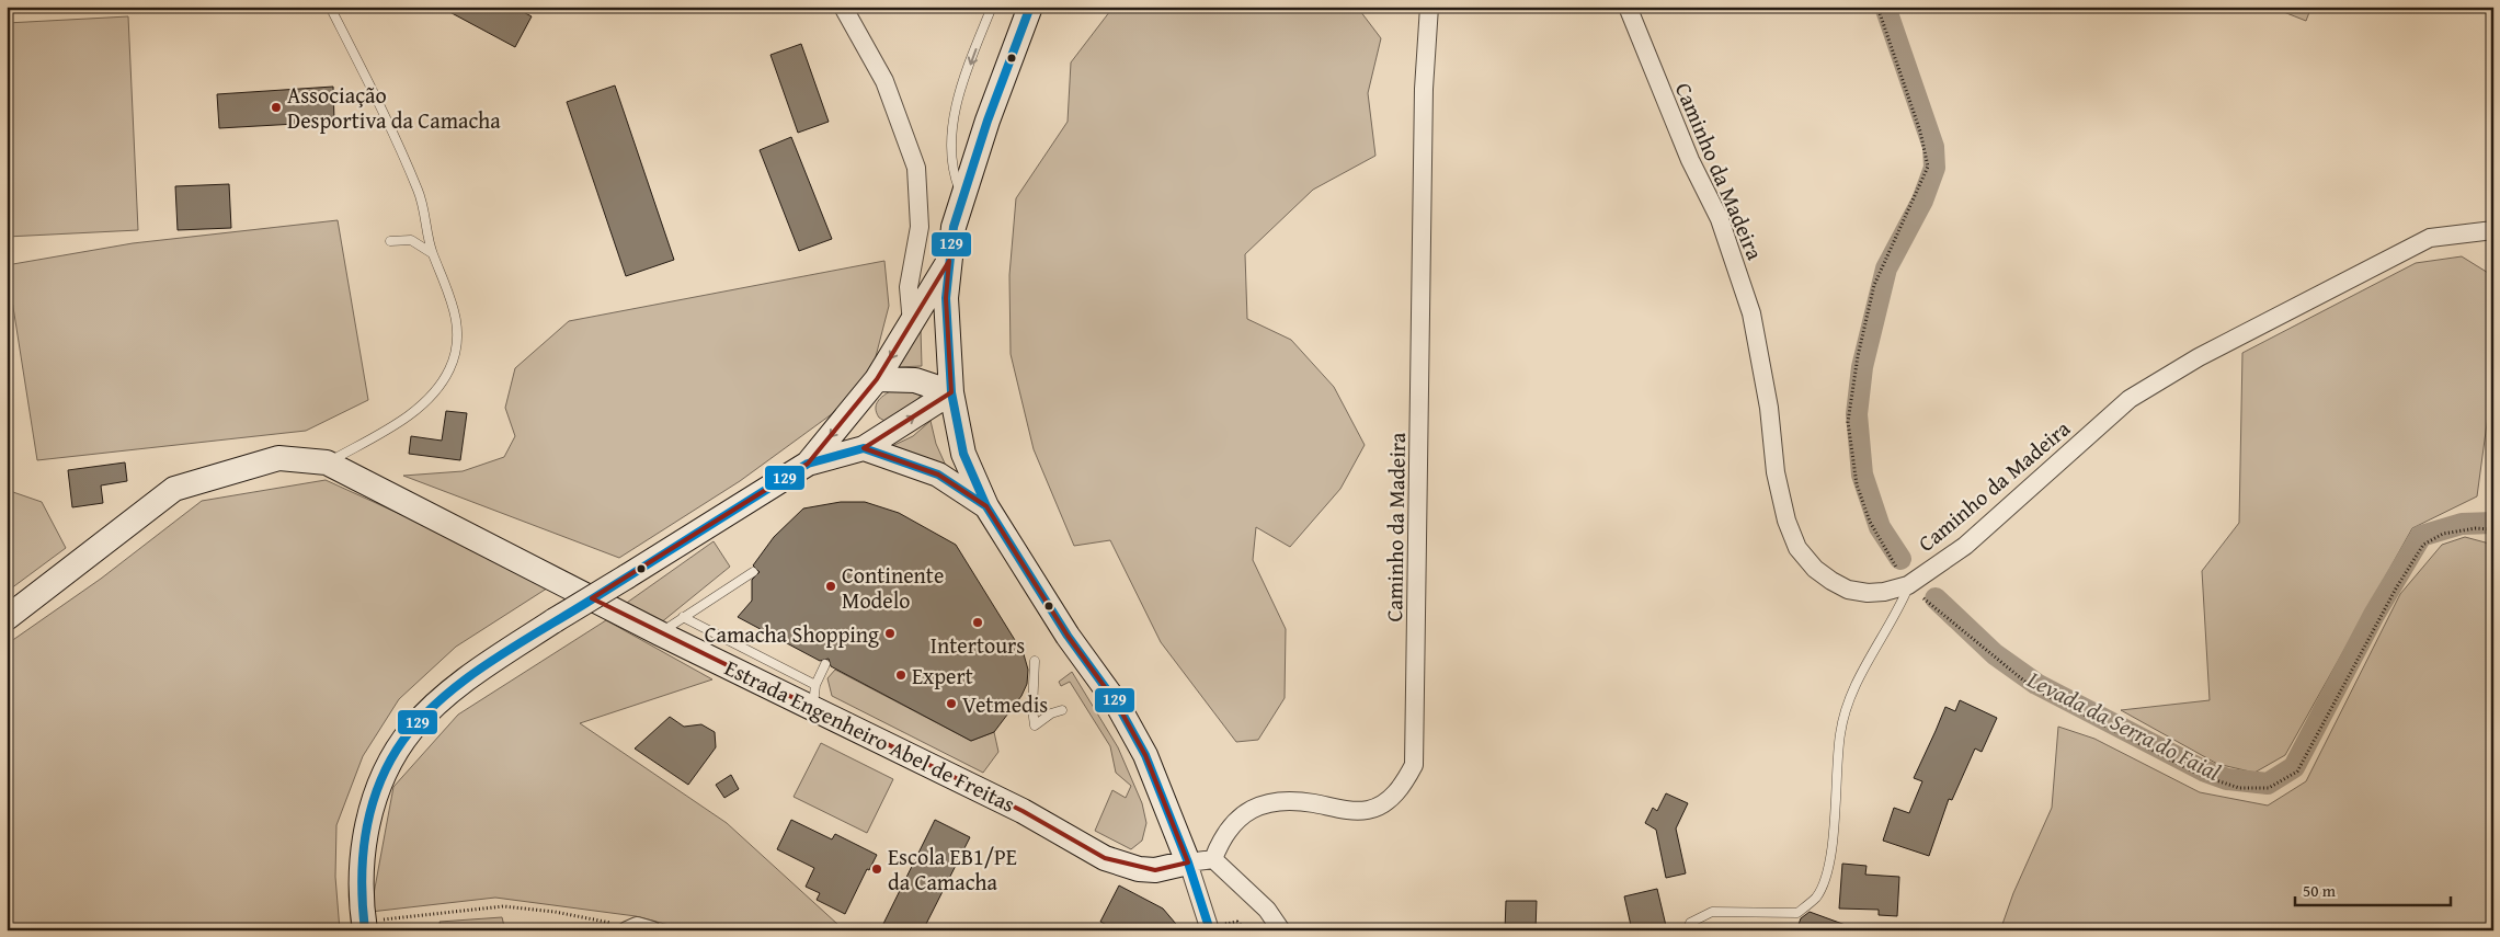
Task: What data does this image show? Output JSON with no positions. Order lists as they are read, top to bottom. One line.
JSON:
{"streets":{"main road":["Estrada Engenheiro Abel de Freitas"],"street":["Caminho da Madeira"]},"water":["Levada da Serra do Faial"],"places":["Associação Desportiva da Camacha","Continente Modelo","Intertours","Camacha Shopping","Expert","Vetmedis","Escola EB1/PE da Camacha"],"lines":["transit line 129"],"scale_bar":"50 m"}
